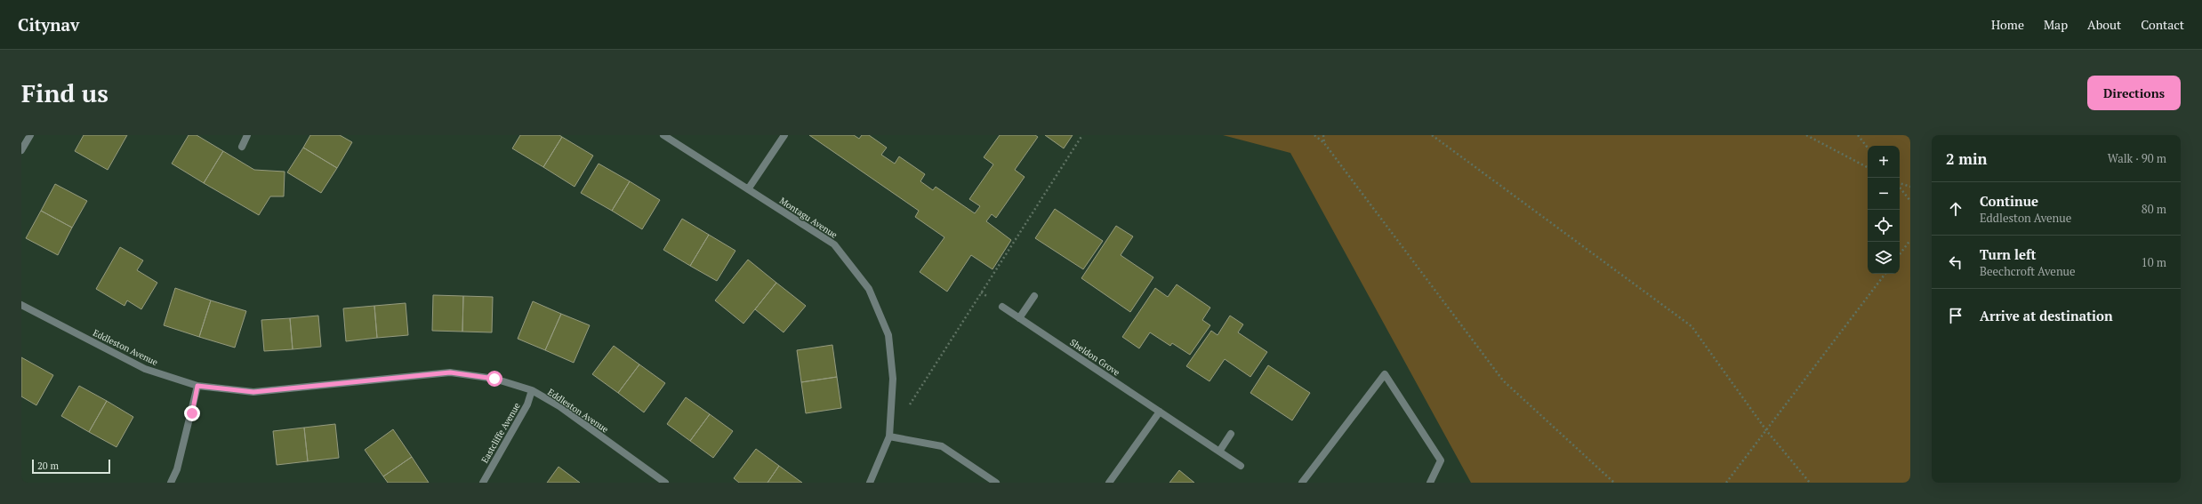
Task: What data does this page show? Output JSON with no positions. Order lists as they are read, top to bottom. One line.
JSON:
{"streets":{"street":["Montagu Avenue","Eddleston Avenue","Sheldon Grove","Eastcliffe Avenue"]},"crossings":[["Eddleston Avenue","Eastcliffe Avenue"]],"scale_bar":"20 m","page":{"header":"Citynav","nav":["Home","Map","About","Contact"],"buttons":"Directions","title":"Find us","heading":["2 min","Walk · 90 m"],"map_buttons":["+","−"],"list":[["Continue","Eddleston Avenue","80 m"],["Turn left","Beechcroft Avenue","10 m"],"Arrive at destination"],"scale":"20 m"}}
